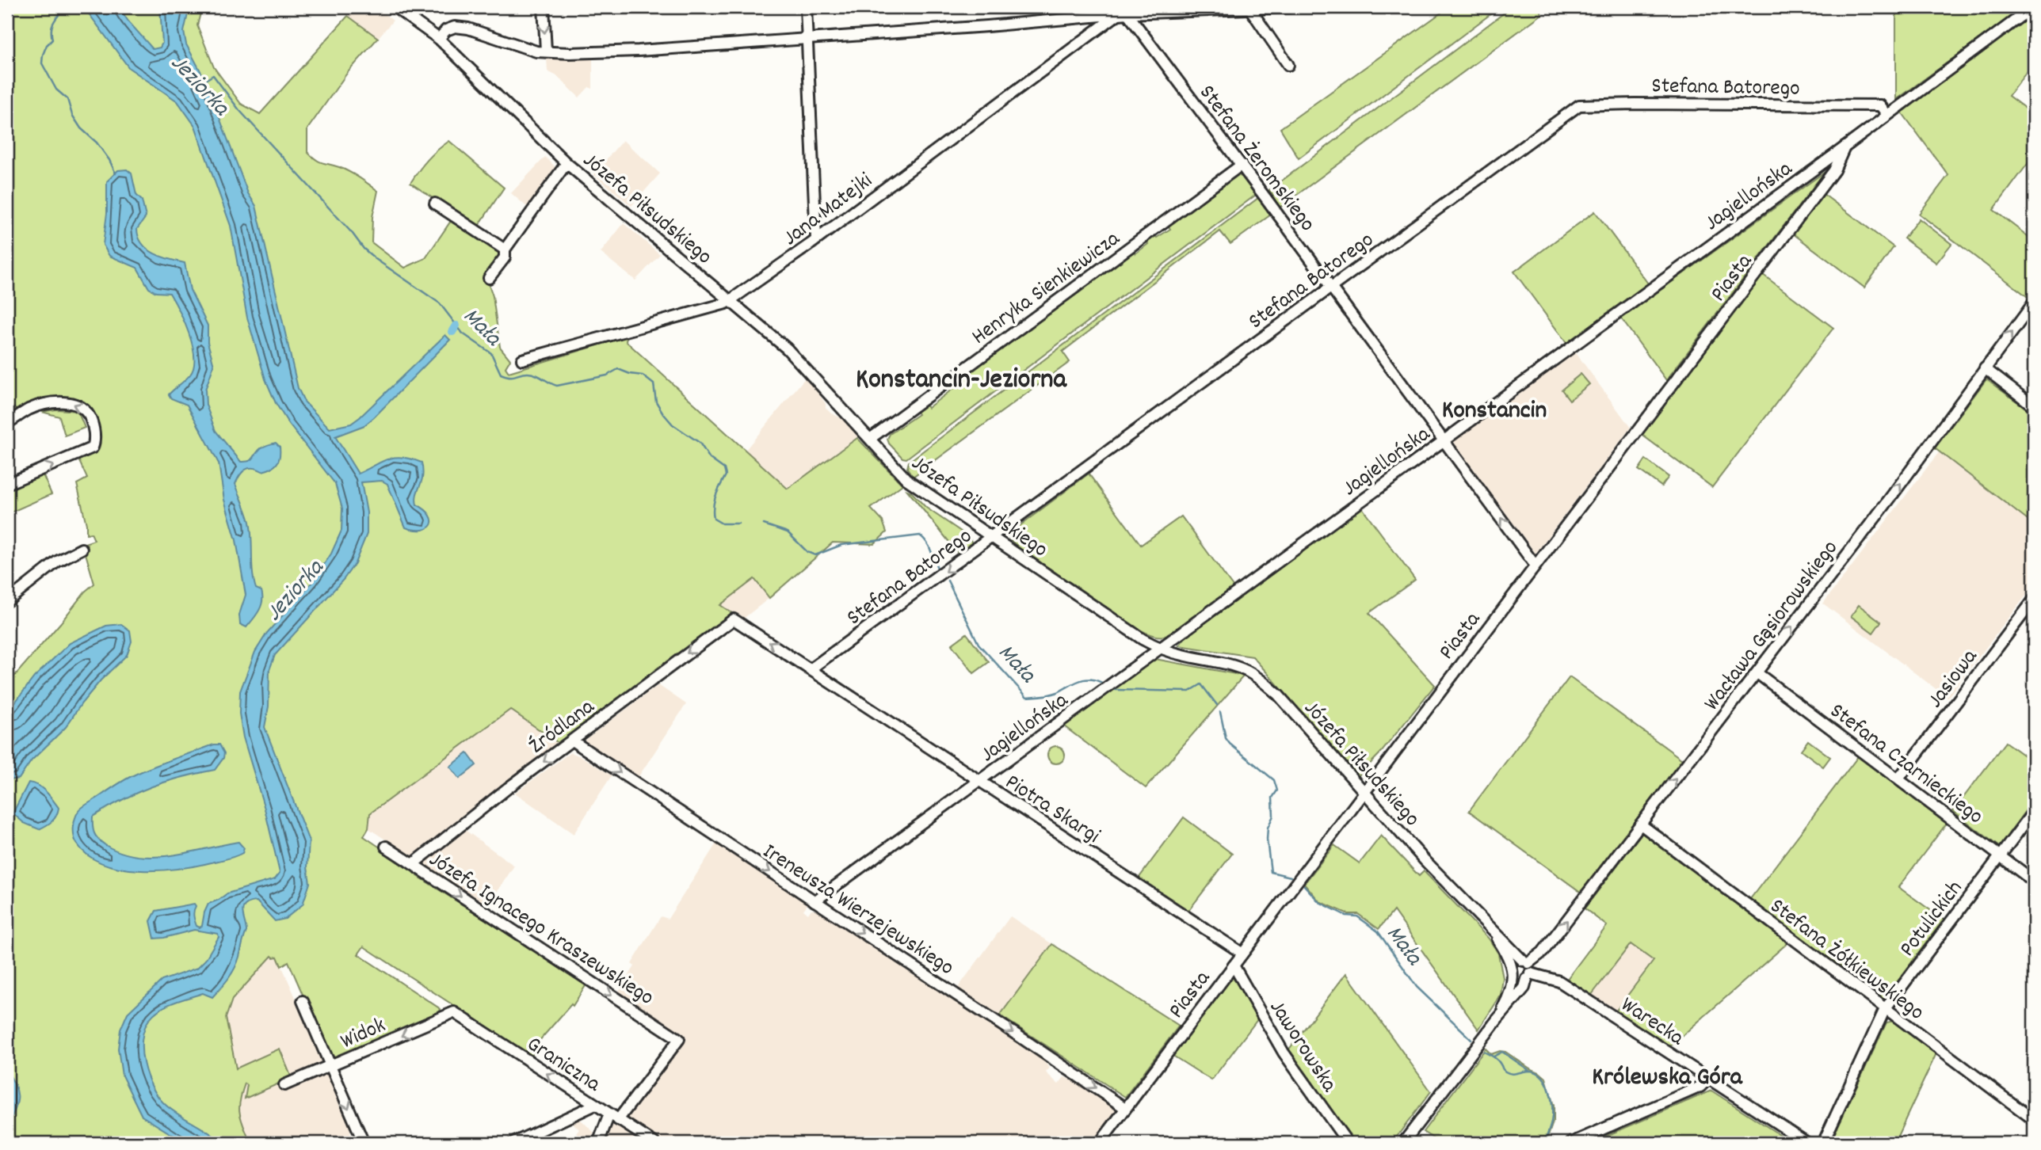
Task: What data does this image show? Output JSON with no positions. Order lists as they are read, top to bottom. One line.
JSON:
{"streets":{"street":["Stefana Batorego","Stefana Żeromskiego","Jagiellońska","Józefa Piłsudskiego","Jana Matejki","Piasta","Henryka Sienkiewicza","Wacława Gąsiorowskiego","Jasiowa","Źródlana","Stefana Czarnieckiego","Piotra Skargi","Ireneusza Wierzejewskiego","Potulickich","Józefa Ignacego Kraszewskiego","Stefana Żółkiewskiego","Warecka","Widok","Jaworowska","Graniczna"]},"crossings":[["Stefana Batorego","Stefana Żeromskiego"],["Stefana Batorego","Jagiellońska"],["Stefana Batorego","Józefa Piłsudskiego"],["Stefana Batorego","Piotra Skargi"],["Stefana Żeromskiego","Jagiellońska"],["Stefana Żeromskiego","Jana Matejki"],["Stefana Żeromskiego","Piasta"],["Stefana Żeromskiego","Henryka Sienkiewicza"],["Jagiellońska","Józefa Piłsudskiego"],["Jagiellońska","Piasta"],["Jagiellońska","Piotra Skargi"],["Jagiellońska","Ireneusza Wierzejewskiego"],["Józefa Piłsudskiego","Jana Matejki"],["Józefa Piłsudskiego","Piasta"],["Józefa Piłsudskiego","Henryka Sienkiewicza"],["Józefa Piłsudskiego","Wacława Gąsiorowskiego"],["Józefa Piłsudskiego","Warecka"],["Piasta","Piotra Skargi"],["Piasta","Ireneusza Wierzejewskiego"],["Piasta","Jaworowska"],["Wacława Gąsiorowskiego","Stefana Czarnieckiego"],["Wacława Gąsiorowskiego","Stefana Żółkiewskiego"],["Wacława Gąsiorowskiego","Warecka"],["Jasiowa","Stefana Czarnieckiego"],["Źródlana","Piotra Skargi"],["Źródlana","Ireneusza Wierzejewskiego"],["Źródlana","Józefa Ignacego Kraszewskiego"],["Stefana Czarnieckiego","Potulickich"],["Potulickich","Stefana Żółkiewskiego"],["Józefa Ignacego Kraszewskiego","Graniczna"],["Widok","Graniczna"]],"one_way":["Wacława Gąsiorowskiego","Źródlana","Ireneusza Wierzejewskiego","Widok","Graniczna"],"districts":["Konstancin-Jeziorna","Konstancin","Królewska Góra"],"water":["Jeziorka","Mała"]}
